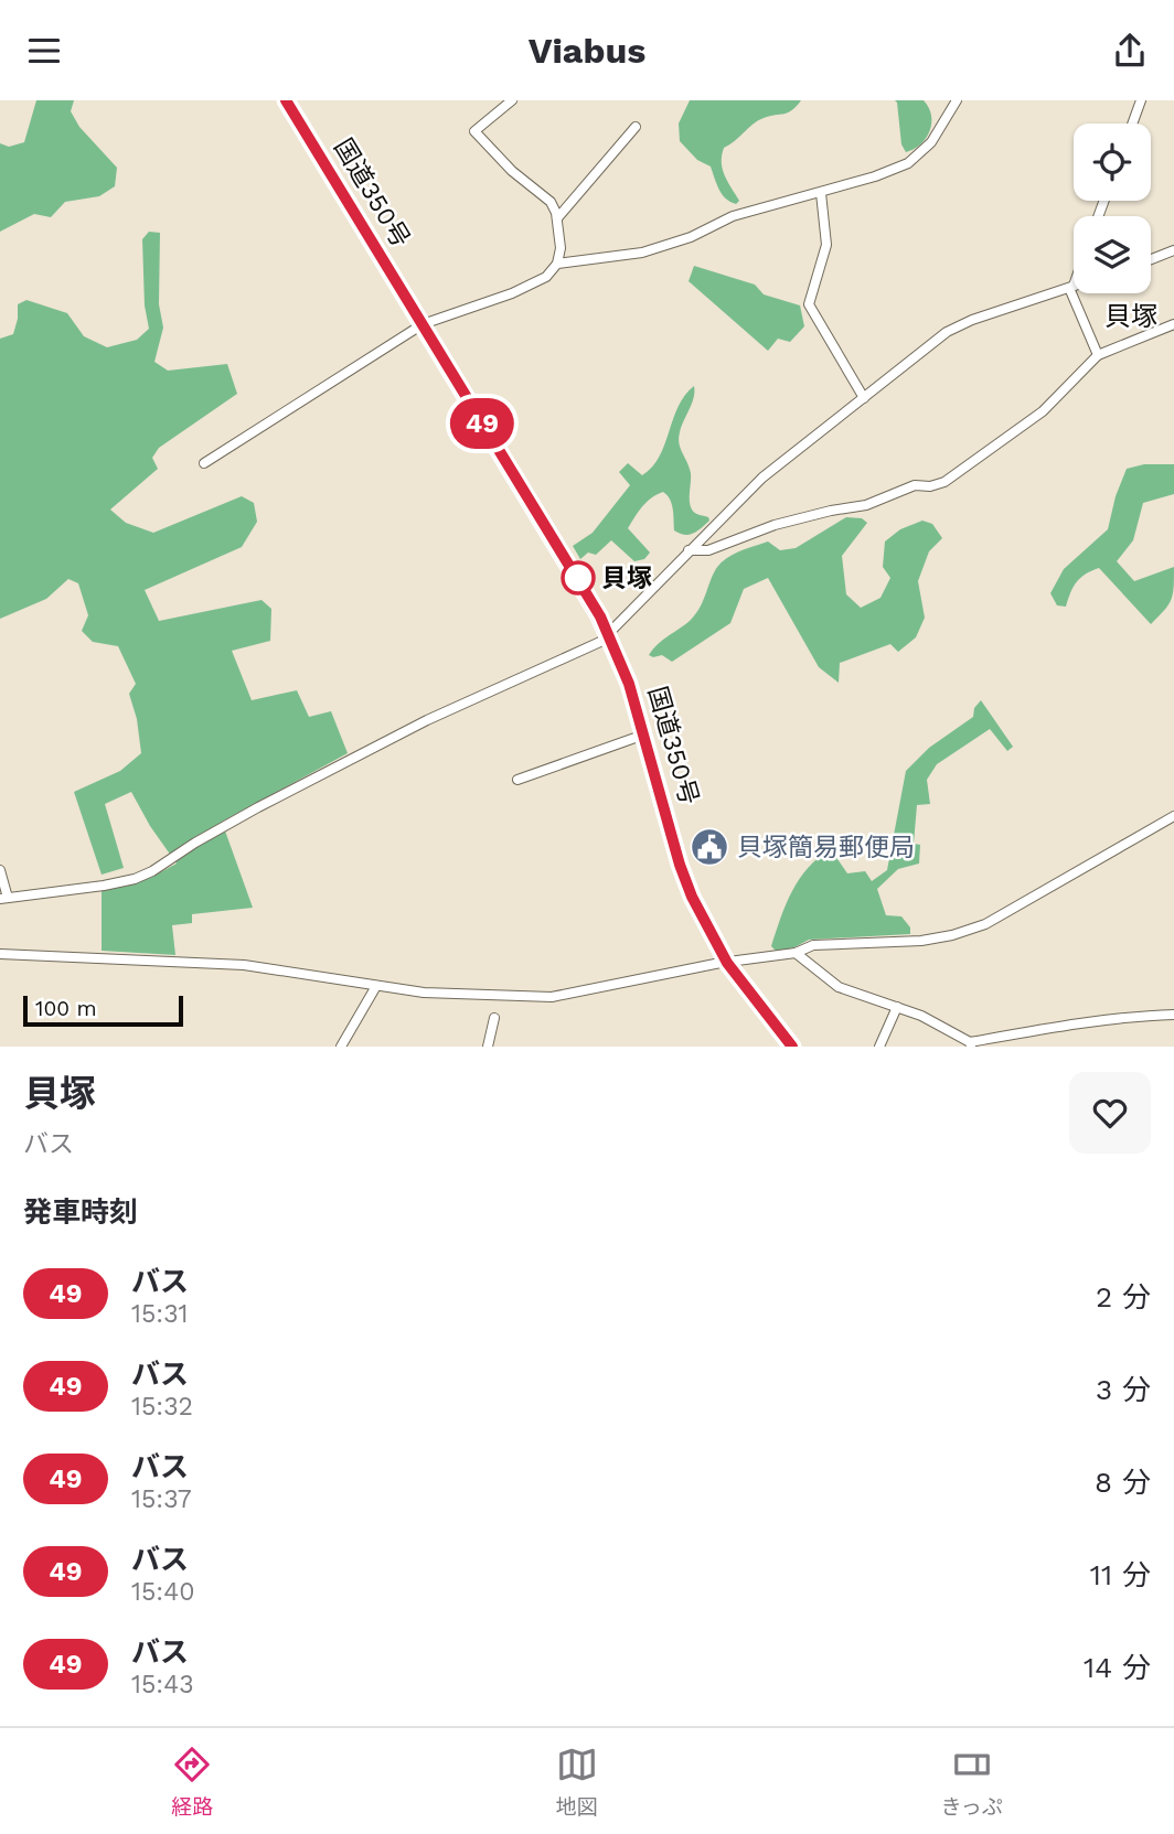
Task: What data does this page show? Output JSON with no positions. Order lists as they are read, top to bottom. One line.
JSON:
{"streets":{"highway":["国道350号"]},"districts":["貝塚"],"places":{"other":["貝塚"],"public building":["貝塚簡易郵便局"]},"lines":["bus line 49"],"scale_bar":"100 m","page":{"header":"Viabus","on_map":"49","scale":"100 m","heading":[["貝塚","バス"],"発車時刻"],"list":[{"mark":"49","name":"バス","note":"15:31","value":"2 分"},{"mark":"49","name":"バス","note":"15:32","value":"3 分"},{"mark":"49","name":"バス","note":"15:37","value":"8 分"},{"mark":"49","name":"バス","note":"15:40","value":"11 分"},{"mark":"49","name":"バス","note":"15:43","value":"14 分"}],"tabs":["経路","地図","きっぷ"]}}
